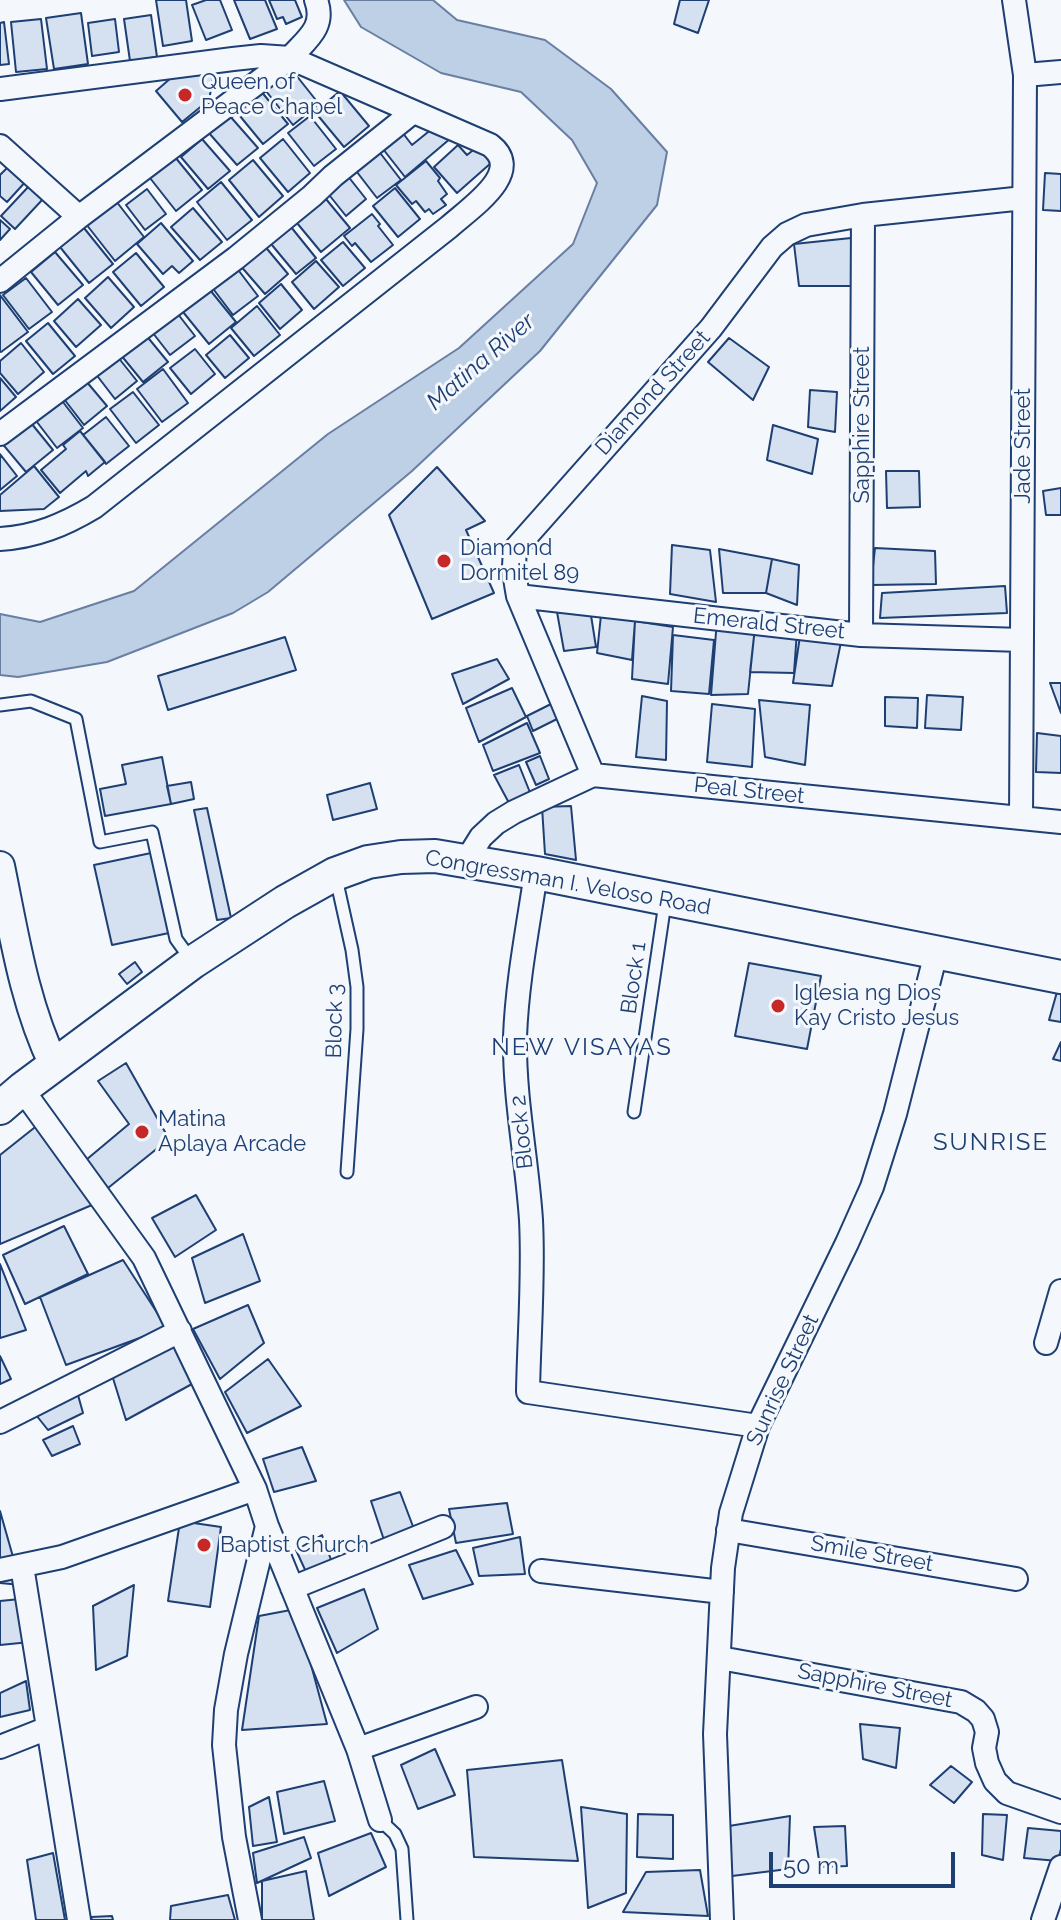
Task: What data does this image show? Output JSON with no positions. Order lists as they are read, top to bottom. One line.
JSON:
{"streets":{"main road":["Congressman I. Veloso Road"],"street":["Diamond Street","Sapphire Street","Jade Street","Emerald Street","Peal Street","Block 2","Sunrise Street","Smile Street"],"lane":["Block 1","Block 3"]},"crossings":[["Diamond Street","Sapphire Street"],["Diamond Street","Jade Street"],["Diamond Street","Emerald Street"],["Diamond Street","Peal Street"],["Sapphire Street","Emerald Street"],["Sapphire Street","Sunrise Street"],["Jade Street","Emerald Street"],["Jade Street","Peal Street"],["Congressman I. Veloso Road","Block 1"],["Congressman I. Veloso Road","Block 3"],["Congressman I. Veloso Road","Block 2"],["Congressman I. Veloso Road","Sunrise Street"],["Block 2","Sunrise Street"],["Sunrise Street","Smile Street"]],"districts":["NEW VISAYAS","SUNRISE"],"water":["Matina River"],"places":["Queen of Peace Chapel","Diamond Dormitel 89","Iglesia ng Dios Kay Cristo Jesus","Matina Aplaya Arcade","Baptist Church"],"scale_bar":"50 m"}
